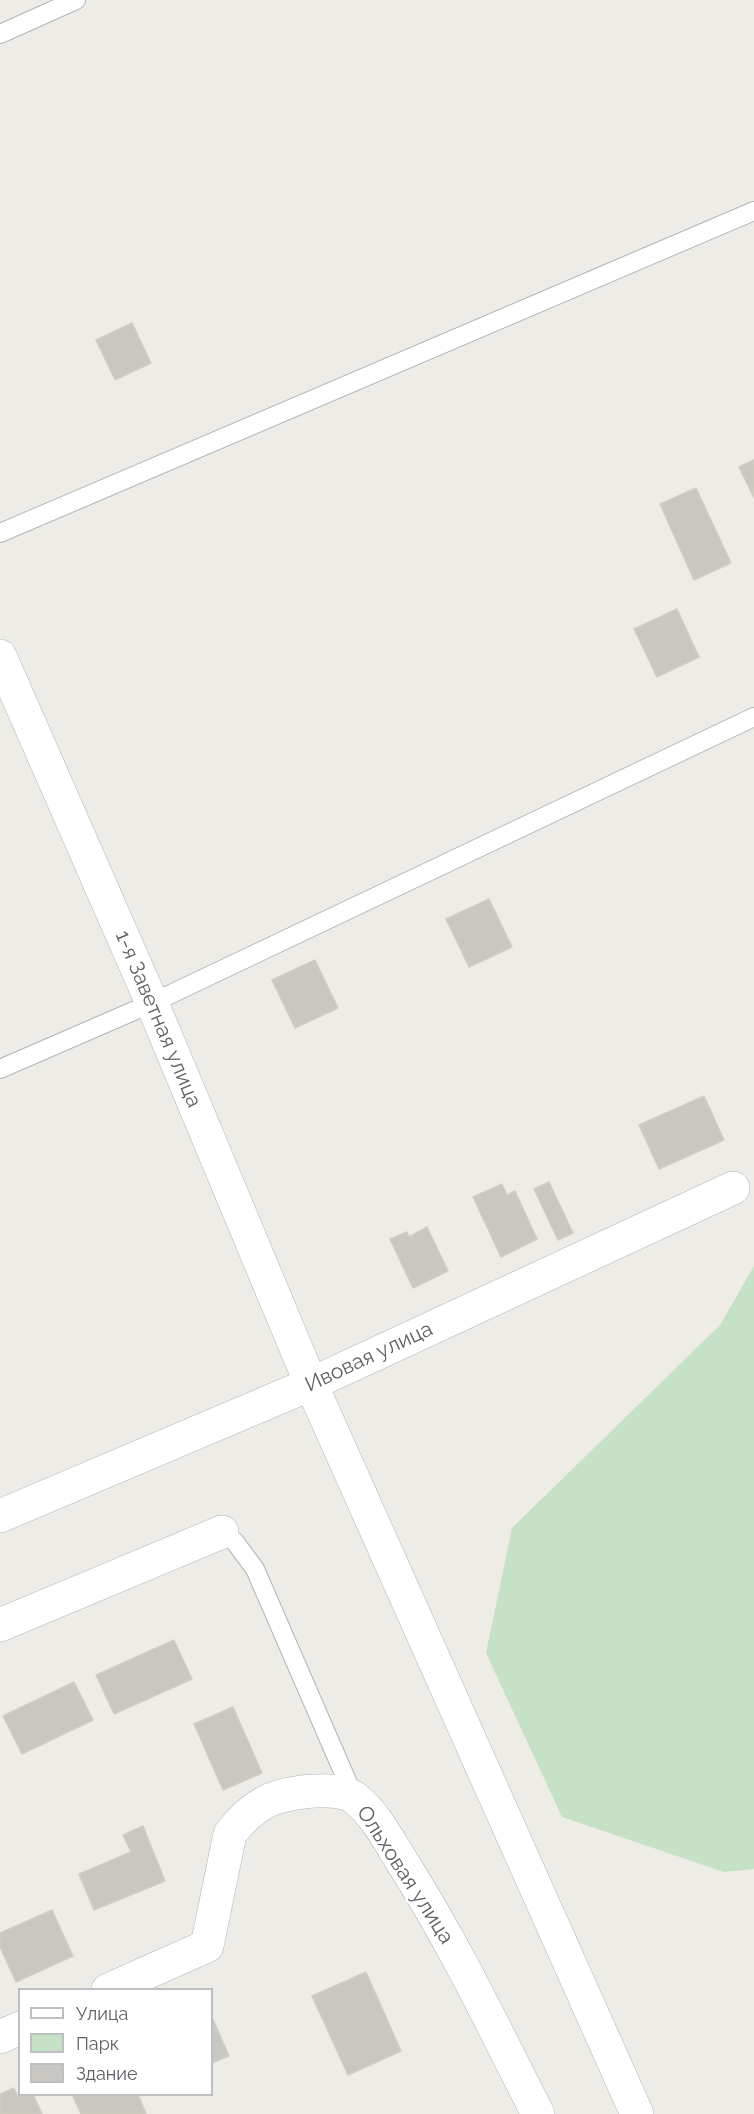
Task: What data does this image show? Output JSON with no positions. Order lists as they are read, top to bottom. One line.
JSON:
{"streets":{"street":["1-я Заветная улица","Ивовая улица","Ольховая улица"]},"crossings":[["1-я Заветная улица","Ивовая улица"]],"legend":["Улица","Парк","Здание"]}
